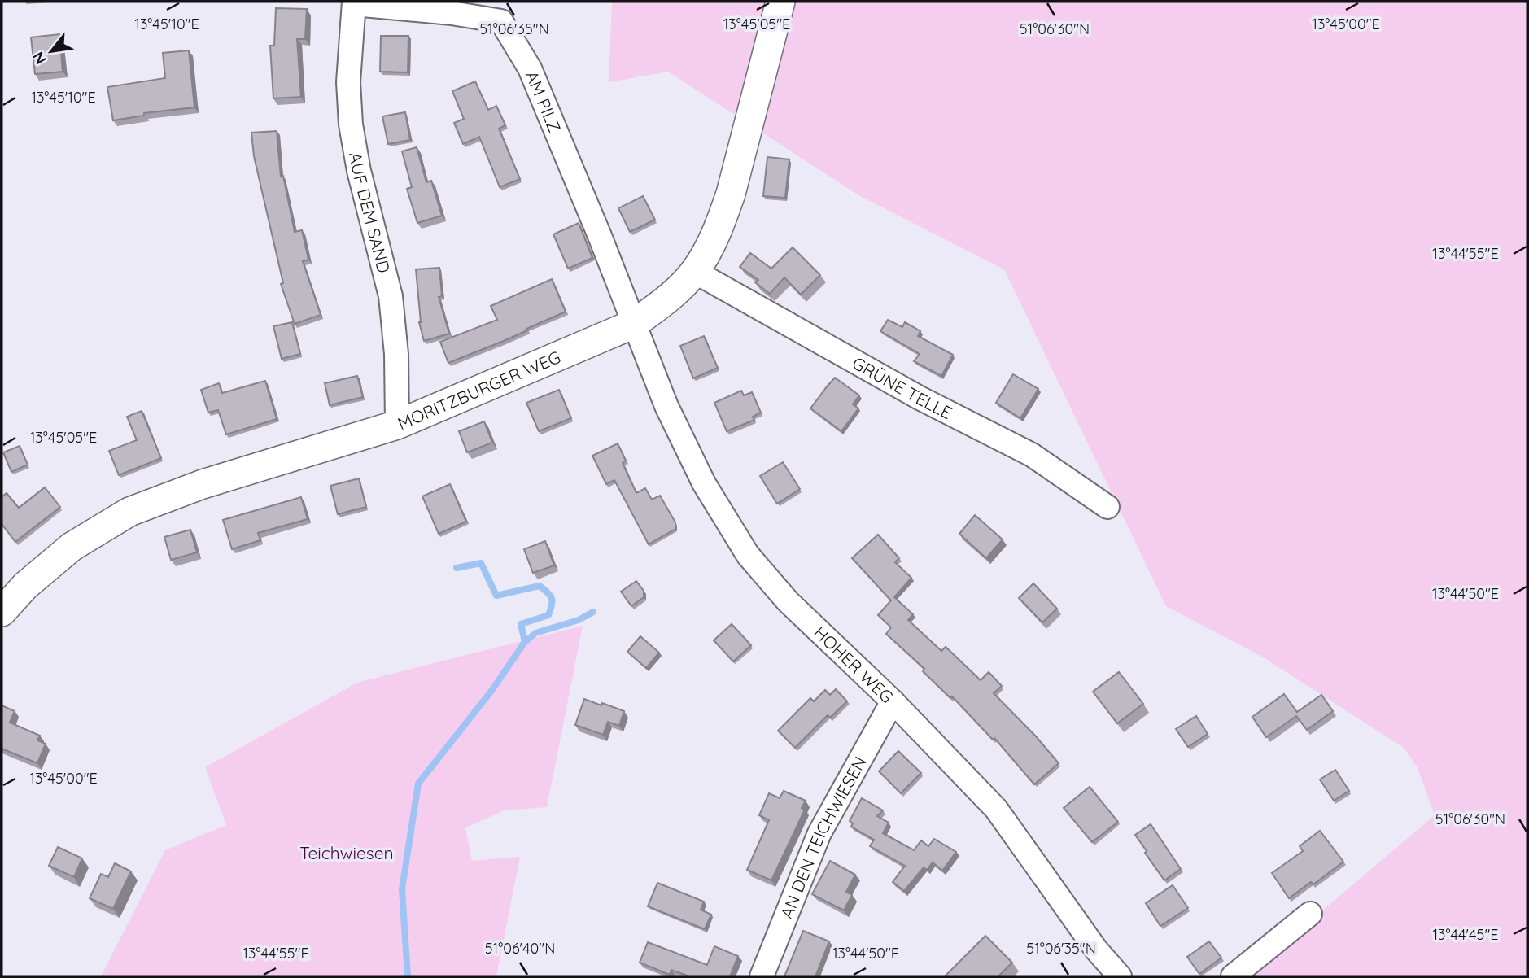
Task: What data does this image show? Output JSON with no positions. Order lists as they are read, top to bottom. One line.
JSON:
{"streets":{"street":["AM PILZ","AUF DEM SAND","GRÜNE TELLE","MORITZBURGER WEG","HOHER WEG","AN DEN TEICHWIESEN"]},"crossings":[["AM PILZ","AUF DEM SAND"],["AM PILZ","MORITZBURGER WEG"],["AM PILZ","HOHER WEG"],["AUF DEM SAND","MORITZBURGER WEG"],["GRÜNE TELLE","MORITZBURGER WEG"],["MORITZBURGER WEG","HOHER WEG"],["HOHER WEG","AN DEN TEICHWIESEN"]],"parks":["Teichwiesen"],"north":"bottom left","coordinates":["13°45'10\"E","13°45'05\"E","13°45'00\"E","51°06'35\"N","51°06'30\"N","13°44'55\"E","13°44'50\"E","13°44'45\"E","51°06'40\"N"]}
